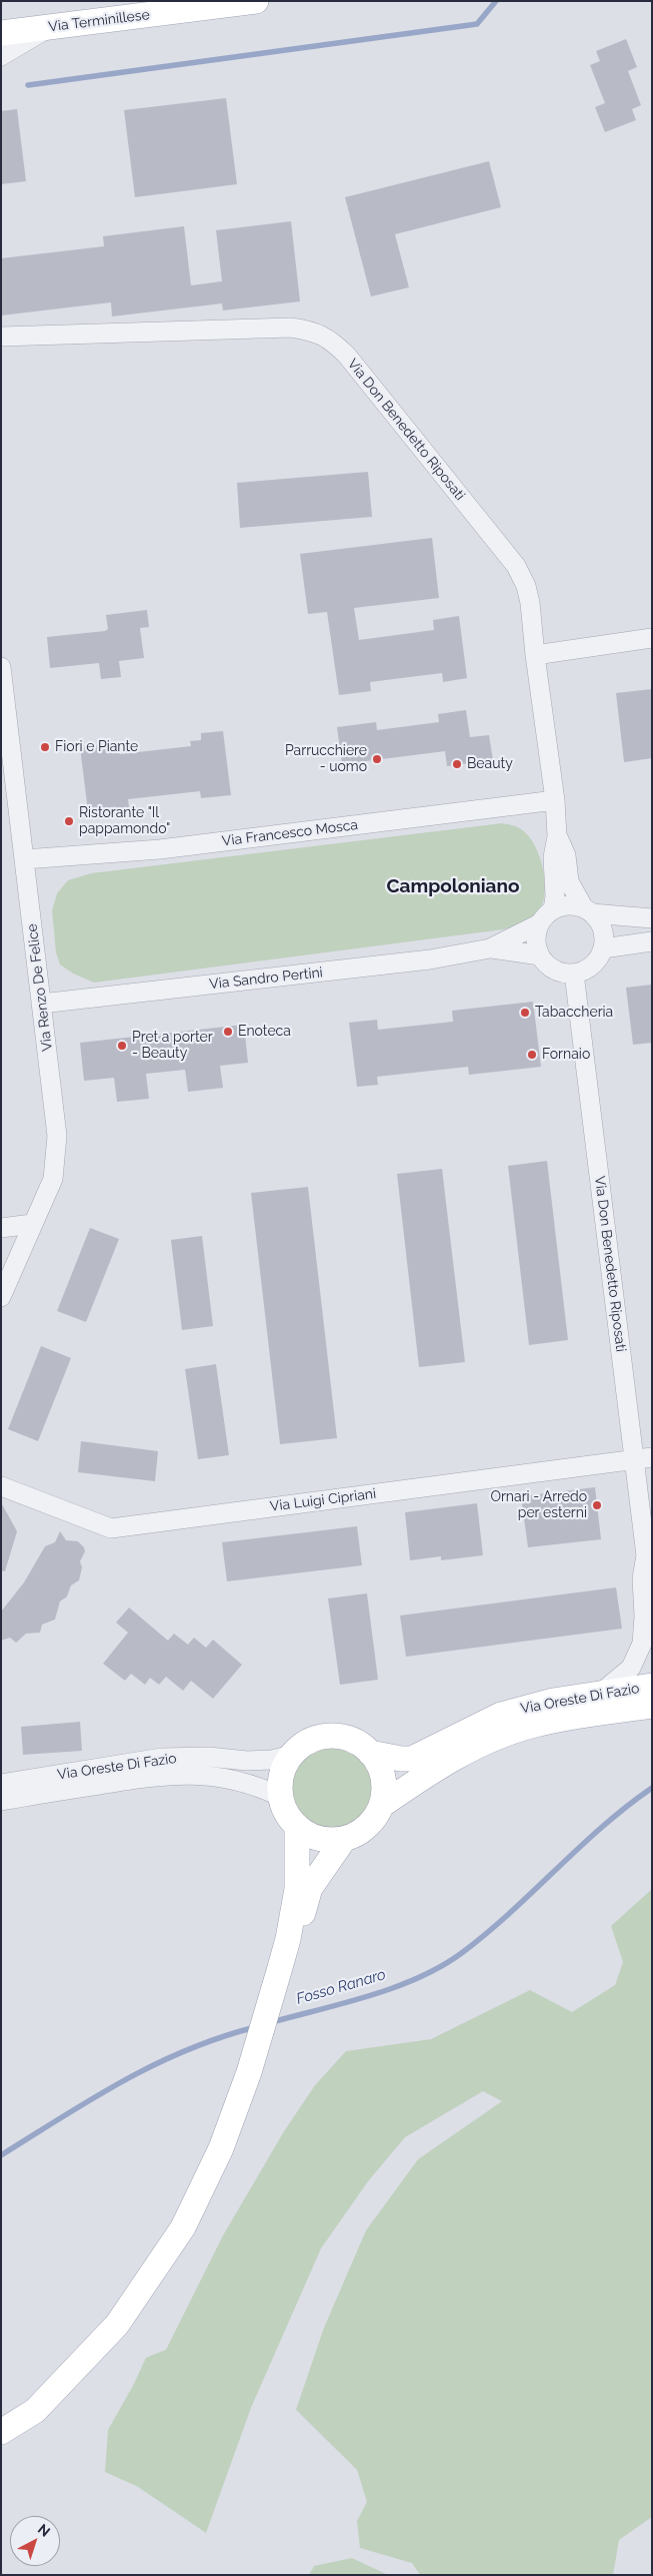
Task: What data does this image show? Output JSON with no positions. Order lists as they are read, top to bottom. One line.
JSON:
{"streets":{"main road":["Via Terminillese","Via Oreste Di Fazio"],"street":["Via Don Benedetto Riposati","Via Francesco Mosca","Via Sandro Pertini","Via Renzo De Felice","Via Luigi Cipriani"]},"crossings":[["Via Don Benedetto Riposati","Via Francesco Mosca"],["Via Don Benedetto Riposati","Via Sandro Pertini"],["Via Don Benedetto Riposati","Via Luigi Cipriani"],["Via Don Benedetto Riposati","Via Oreste Di Fazio"],["Via Francesco Mosca","Via Renzo De Felice"],["Via Sandro Pertini","Via Renzo De Felice"]],"districts":["Campoloniano"],"water":["Fosso Ranaro"],"places":["Fiori e Piante","Parrucchiere - uomo","Beauty","Ristorante \"Il pappamondo\"","Tabaccheria","Enoteca","Pret a porter - Beauty","Fornaio","Ornari - Arredo per esterni"],"north":"top right"}
